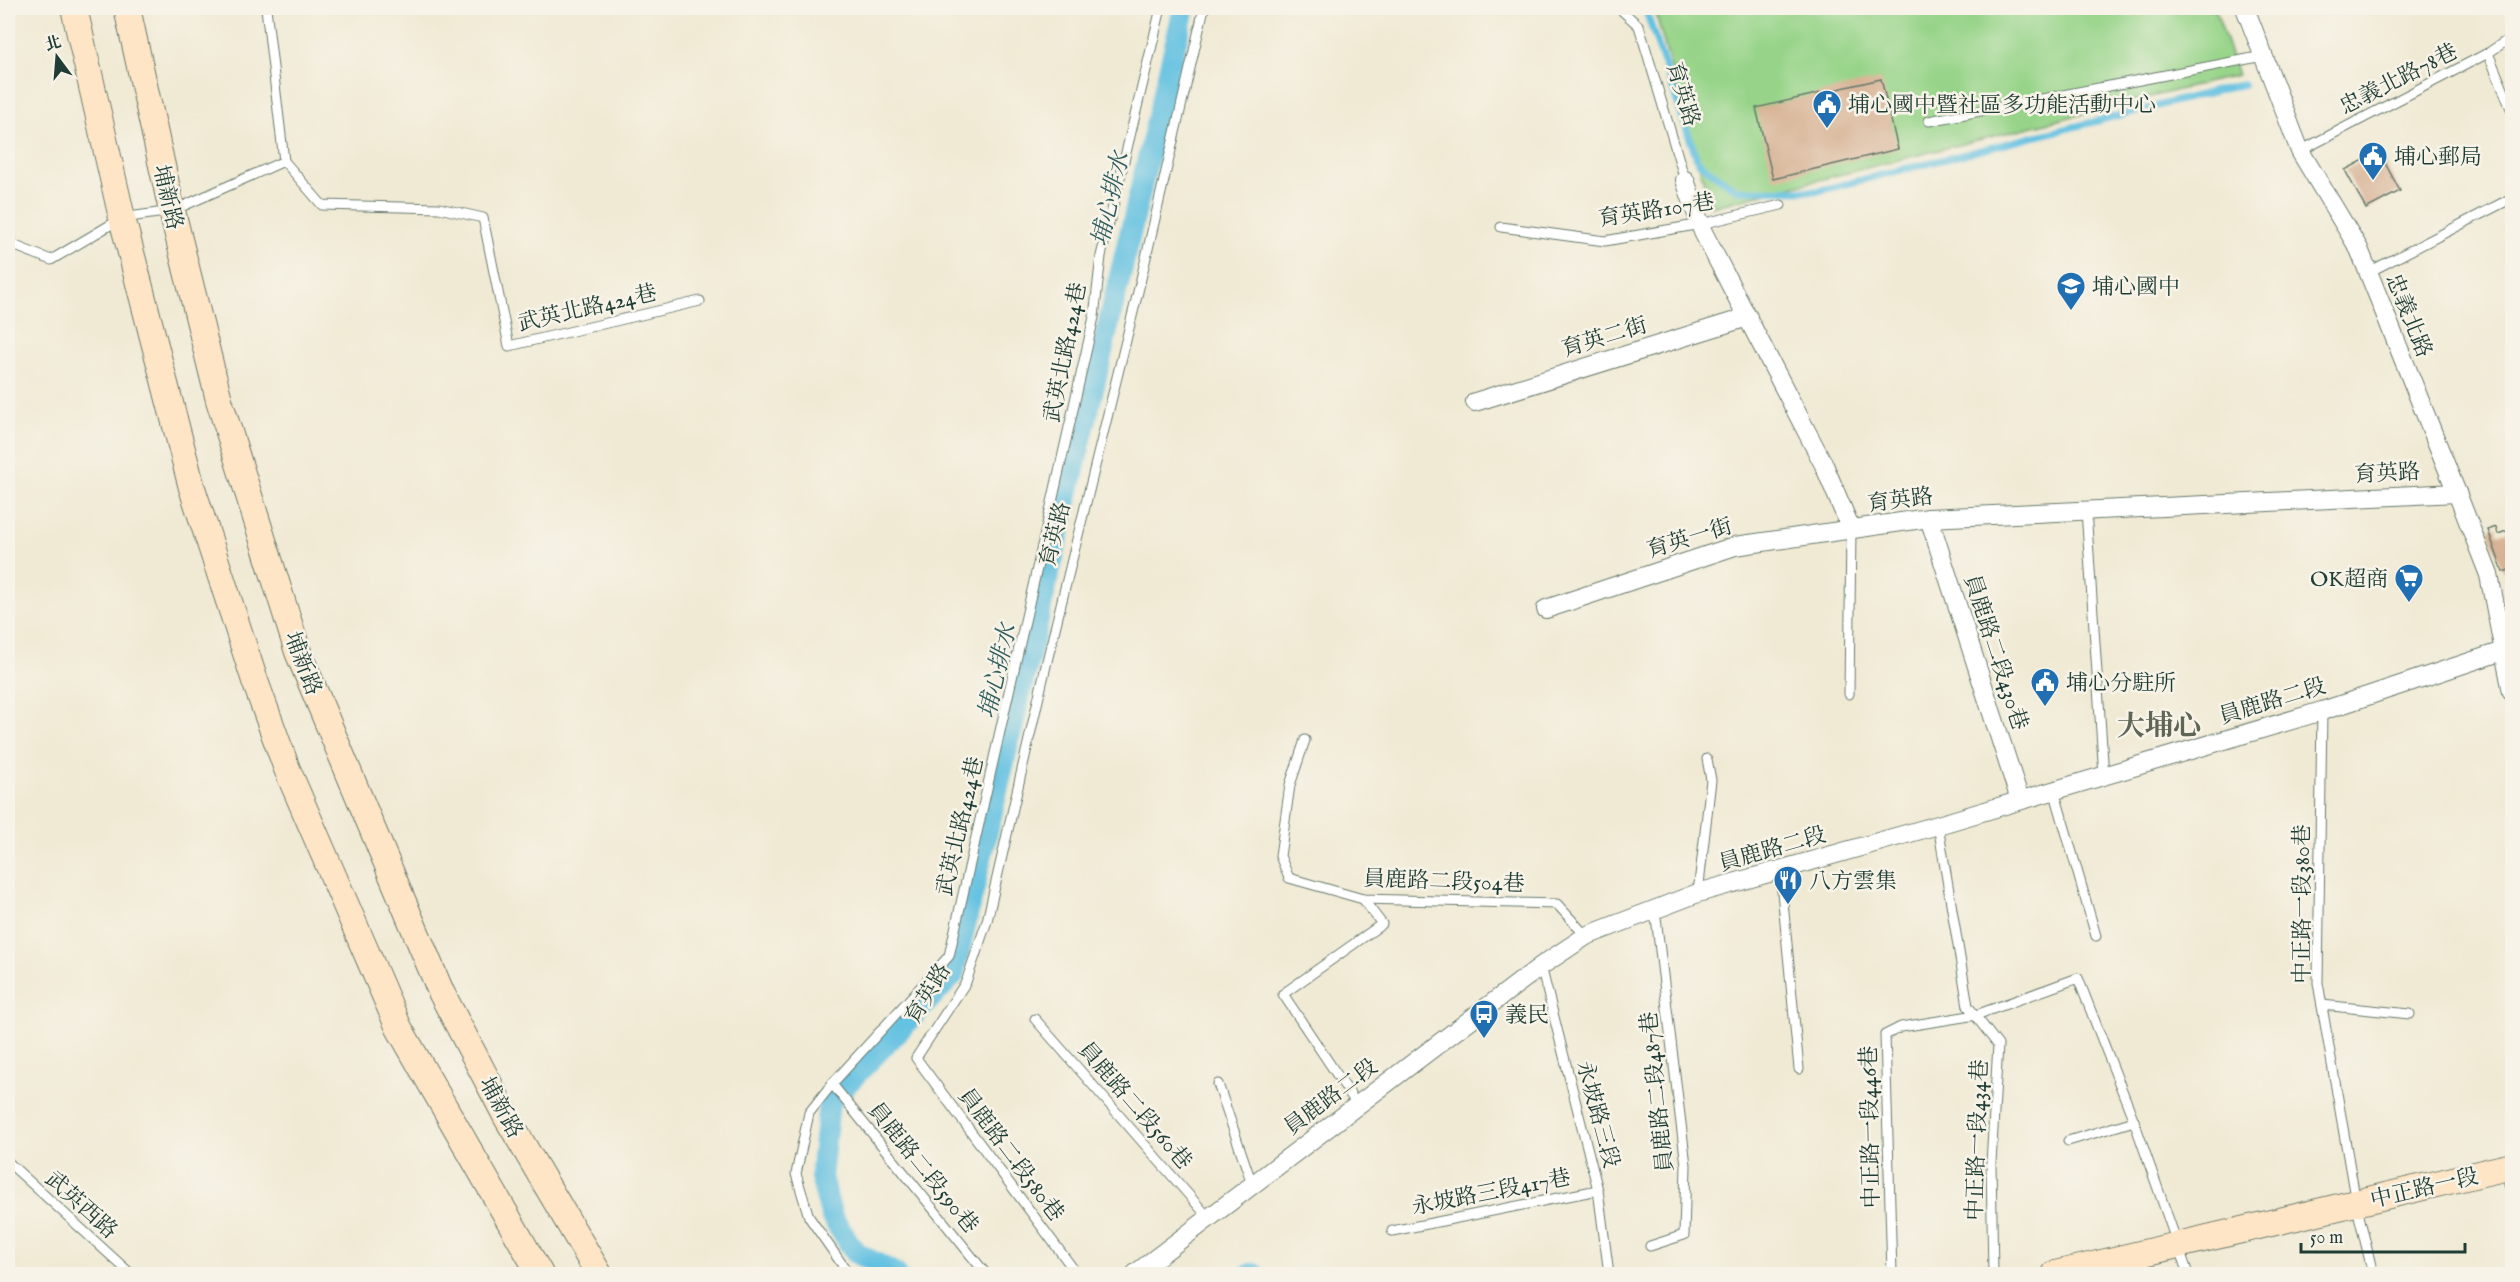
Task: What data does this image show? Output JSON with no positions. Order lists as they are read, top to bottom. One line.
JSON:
{"streets":{"street":["育英路","埔新路","忠義北路","育英二街","育英一街","員鹿路二段430巷","員鹿路二段","中正路一段"],"lane":["忠義北路78巷","育英路107巷","武英北路424巷","員鹿路二段504巷","中正路一段380巷","員鹿路二段487巷","員鹿路二段560巷","永坡路三段","中正路一段446巷","中正路一段434巷","員鹿路二段580巷","員鹿路二段590巷","永坡路三段417巷","武英西路"]},"crossings":[["忠義北路78巷","忠義北路"],["育英路","育英路107巷"],["育英路","忠義北路"],["育英路","育英二街"],["育英路","育英一街"],["育英路","員鹿路二段430巷"],["育英路","員鹿路二段580巷"],["武英北路424巷","員鹿路二段590巷"],["忠義北路","員鹿路二段"],["員鹿路二段430巷","員鹿路二段"],["員鹿路二段","員鹿路二段504巷"],["員鹿路二段","中正路一段380巷"],["員鹿路二段","員鹿路二段487巷"],["員鹿路二段","員鹿路二段560巷"],["員鹿路二段","永坡路三段"],["員鹿路二段","中正路一段434巷"],["中正路一段380巷","中正路一段"],["永坡路三段","永坡路三段417巷"],["中正路一段446巷","中正路一段434巷"]],"districts":["大埔心"],"water":["埔心排水"],"places":{"public building":["埔心國中暨社區多功能活動中心","埔心郵局","埔心分駐所"],"school or university":["埔心國中"],"supermarket":["OK超商"],"restaurant":["八方雲集"],"bus stop":["義民"]},"scale_bar":"50 m","north":"top"}
